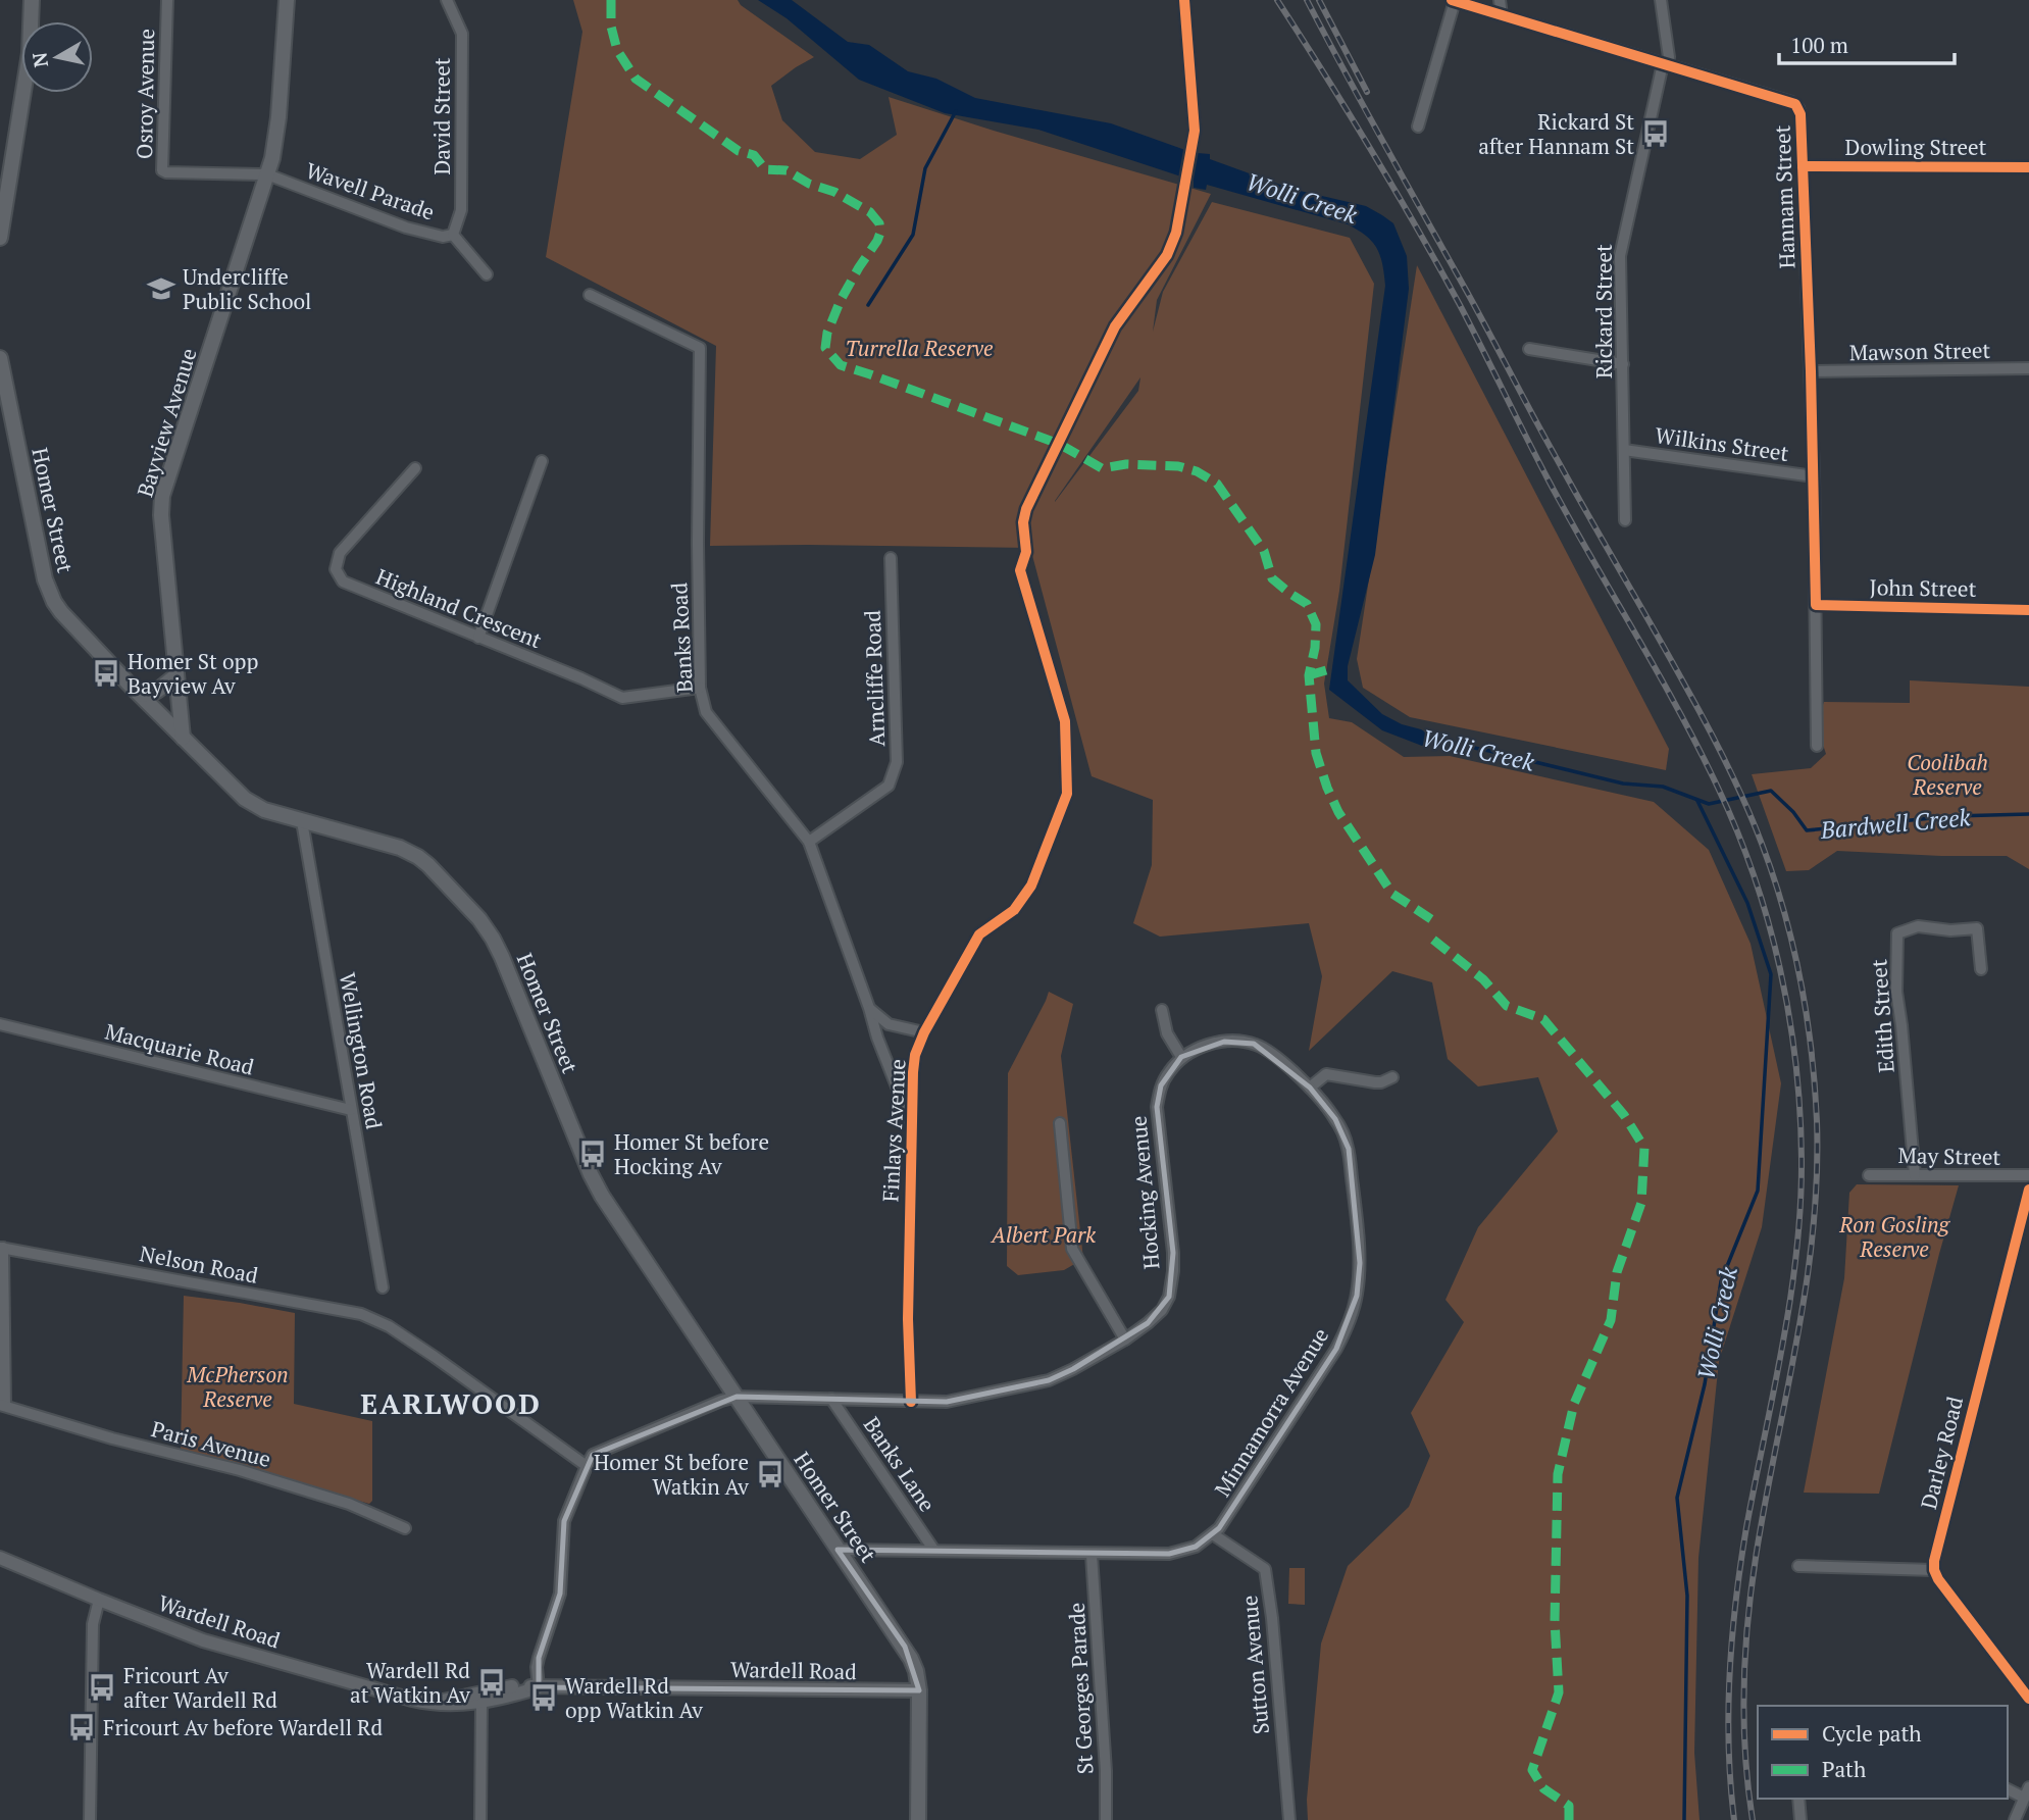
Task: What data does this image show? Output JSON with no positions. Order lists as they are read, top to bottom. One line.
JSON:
{"streets":{"main road":["Bayview Avenue","Homer Street"],"street":["Osroy Avenue","David Street","Dowling Street","Wavell Parade","Hannam Street","Rickard Street","Mawson Street","Wilkins Street","John Street","Highland Crescent","Banks Road","Arncliffe Road","Edith Street","Macquarie Road","Wellington Road","Finlays Avenue","May Street","Hocking Avenue","Nelson Road","Minnamorra Avenue","Paris Avenue","Darley Road","Banks Lane","Wardell Road","Sutton Avenue","St Georges Parade"]},"crossings":[["Osroy Avenue","Wavell Parade"],["Osroy Avenue","Bayview Avenue"],["David Street","Wavell Parade"],["Dowling Street","Hannam Street"],["Wavell Parade","Bayview Avenue"],["Hannam Street","Rickard Street"],["Hannam Street","Mawson Street"],["Hannam Street","Wilkins Street"],["Hannam Street","John Street"],["Rickard Street","Wilkins Street"],["Bayview Avenue","Homer Street"],["Homer Street","Wellington Road"],["Homer Street","Hocking Avenue"],["Homer Street","Minnamorra Avenue"],["Homer Street","Wardell Road"],["Highland Crescent","Banks Road"],["Banks Road","Arncliffe Road"],["Banks Road","Finlays Avenue"],["Edith Street","May Street"],["Macquarie Road","Wellington Road"],["Finlays Avenue","Hocking Avenue"],["Hocking Avenue","Minnamorra Avenue"],["Hocking Avenue","Banks Lane"],["Nelson Road","Paris Avenue"],["Minnamorra Avenue","Banks Lane"],["Minnamorra Avenue","Sutton Avenue"],["Minnamorra Avenue","St Georges Parade"]],"districts":["EARLWOOD"],"water":["Wolli Creek","Bardwell Creek"],"parks":["Turrella Reserve","Coolibah Reserve","Ron Gosling Reserve","Albert Park","McPherson Reserve"],"places":{"bus stop":["Rickard St after Hannam St","Homer St opp Bayview Av","Homer St before Hocking Av","Homer St before Watkin Av","Wardell Rd at Watkin Av","Fricourt Av after Wardell Rd","Wardell Rd opp Watkin Av","Fricourt Av before Wardell Rd"],"school or university":["Undercliffe Public School"]},"legend":["Cycle path","Path"],"scale_bar":"100 m","north":"left"}
